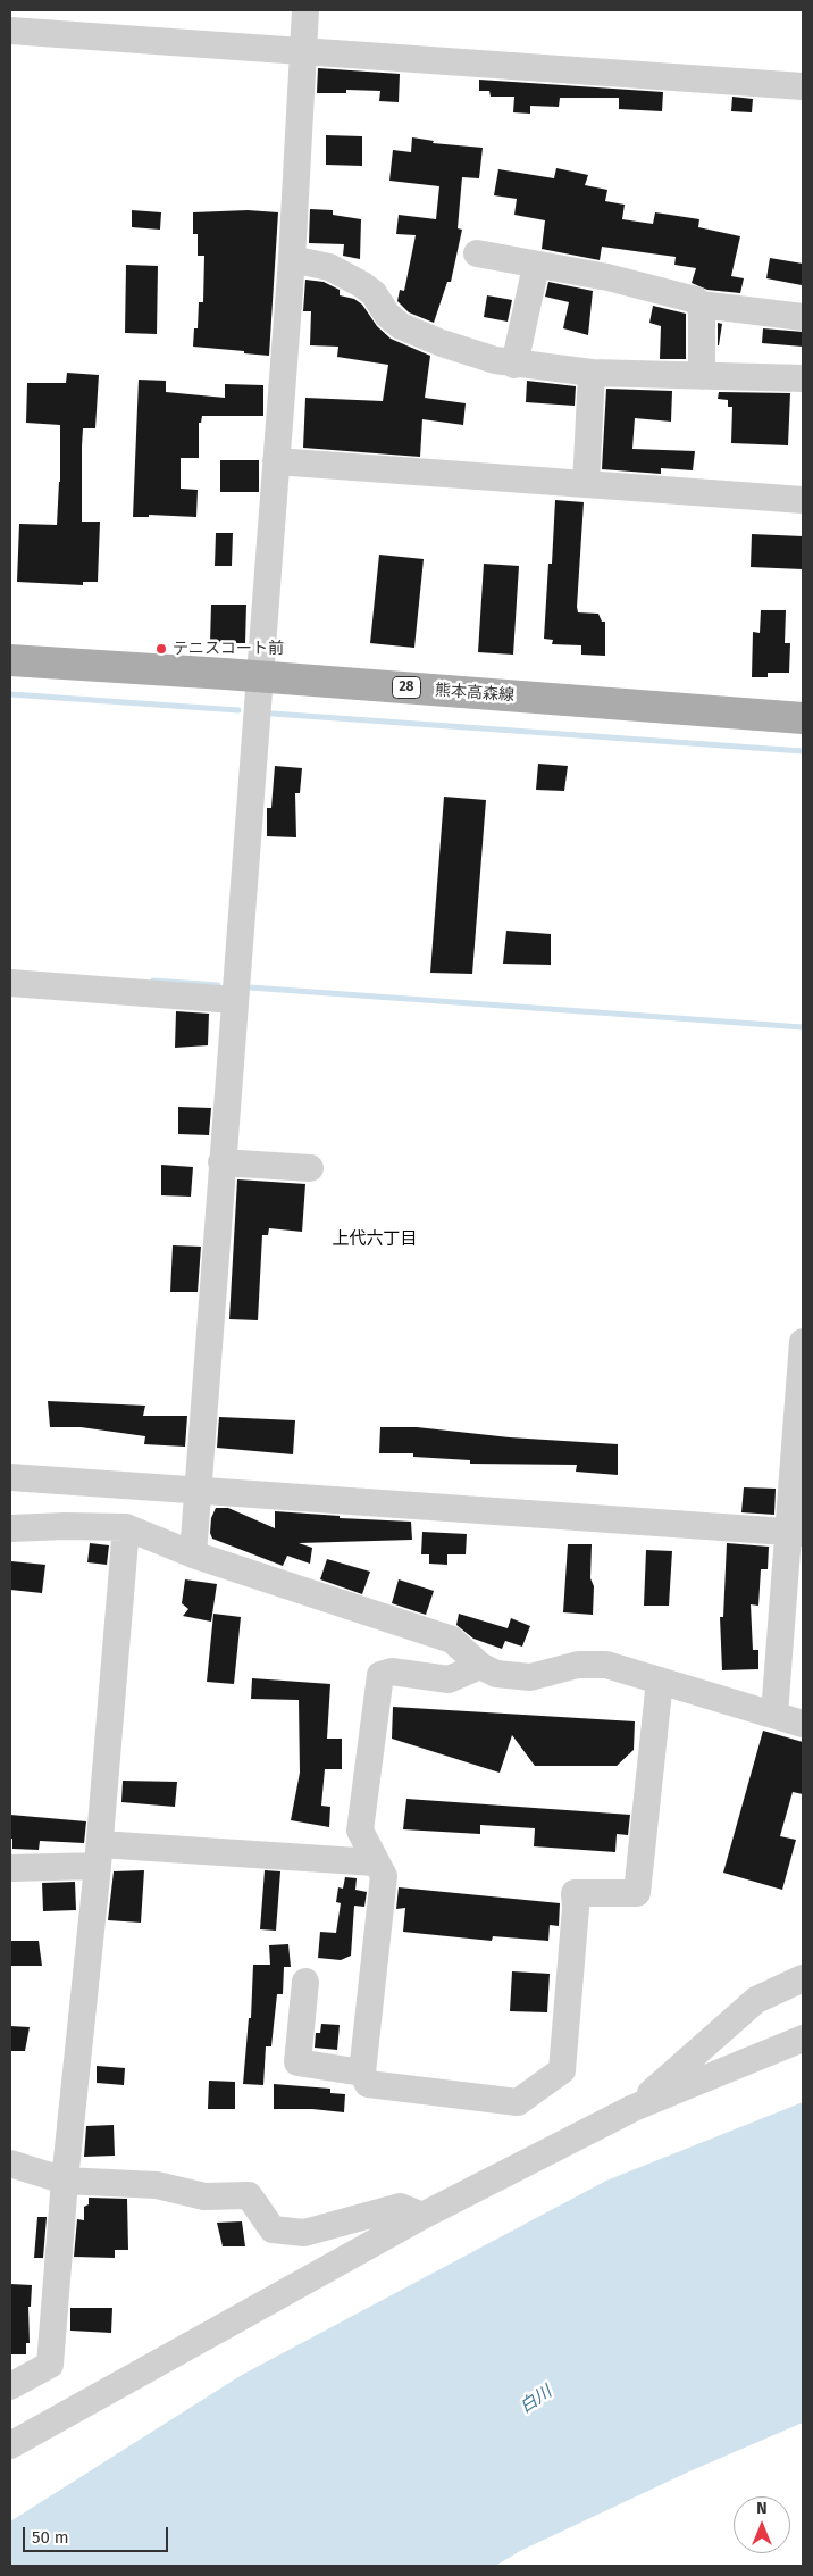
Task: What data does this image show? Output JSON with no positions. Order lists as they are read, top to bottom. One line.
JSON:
{"streets":{"main road":["28","熊本高森線"]},"districts":["上代六丁目"],"water":["白川"],"places":["テニスコート前"],"scale_bar":"50 m","north":"top"}
